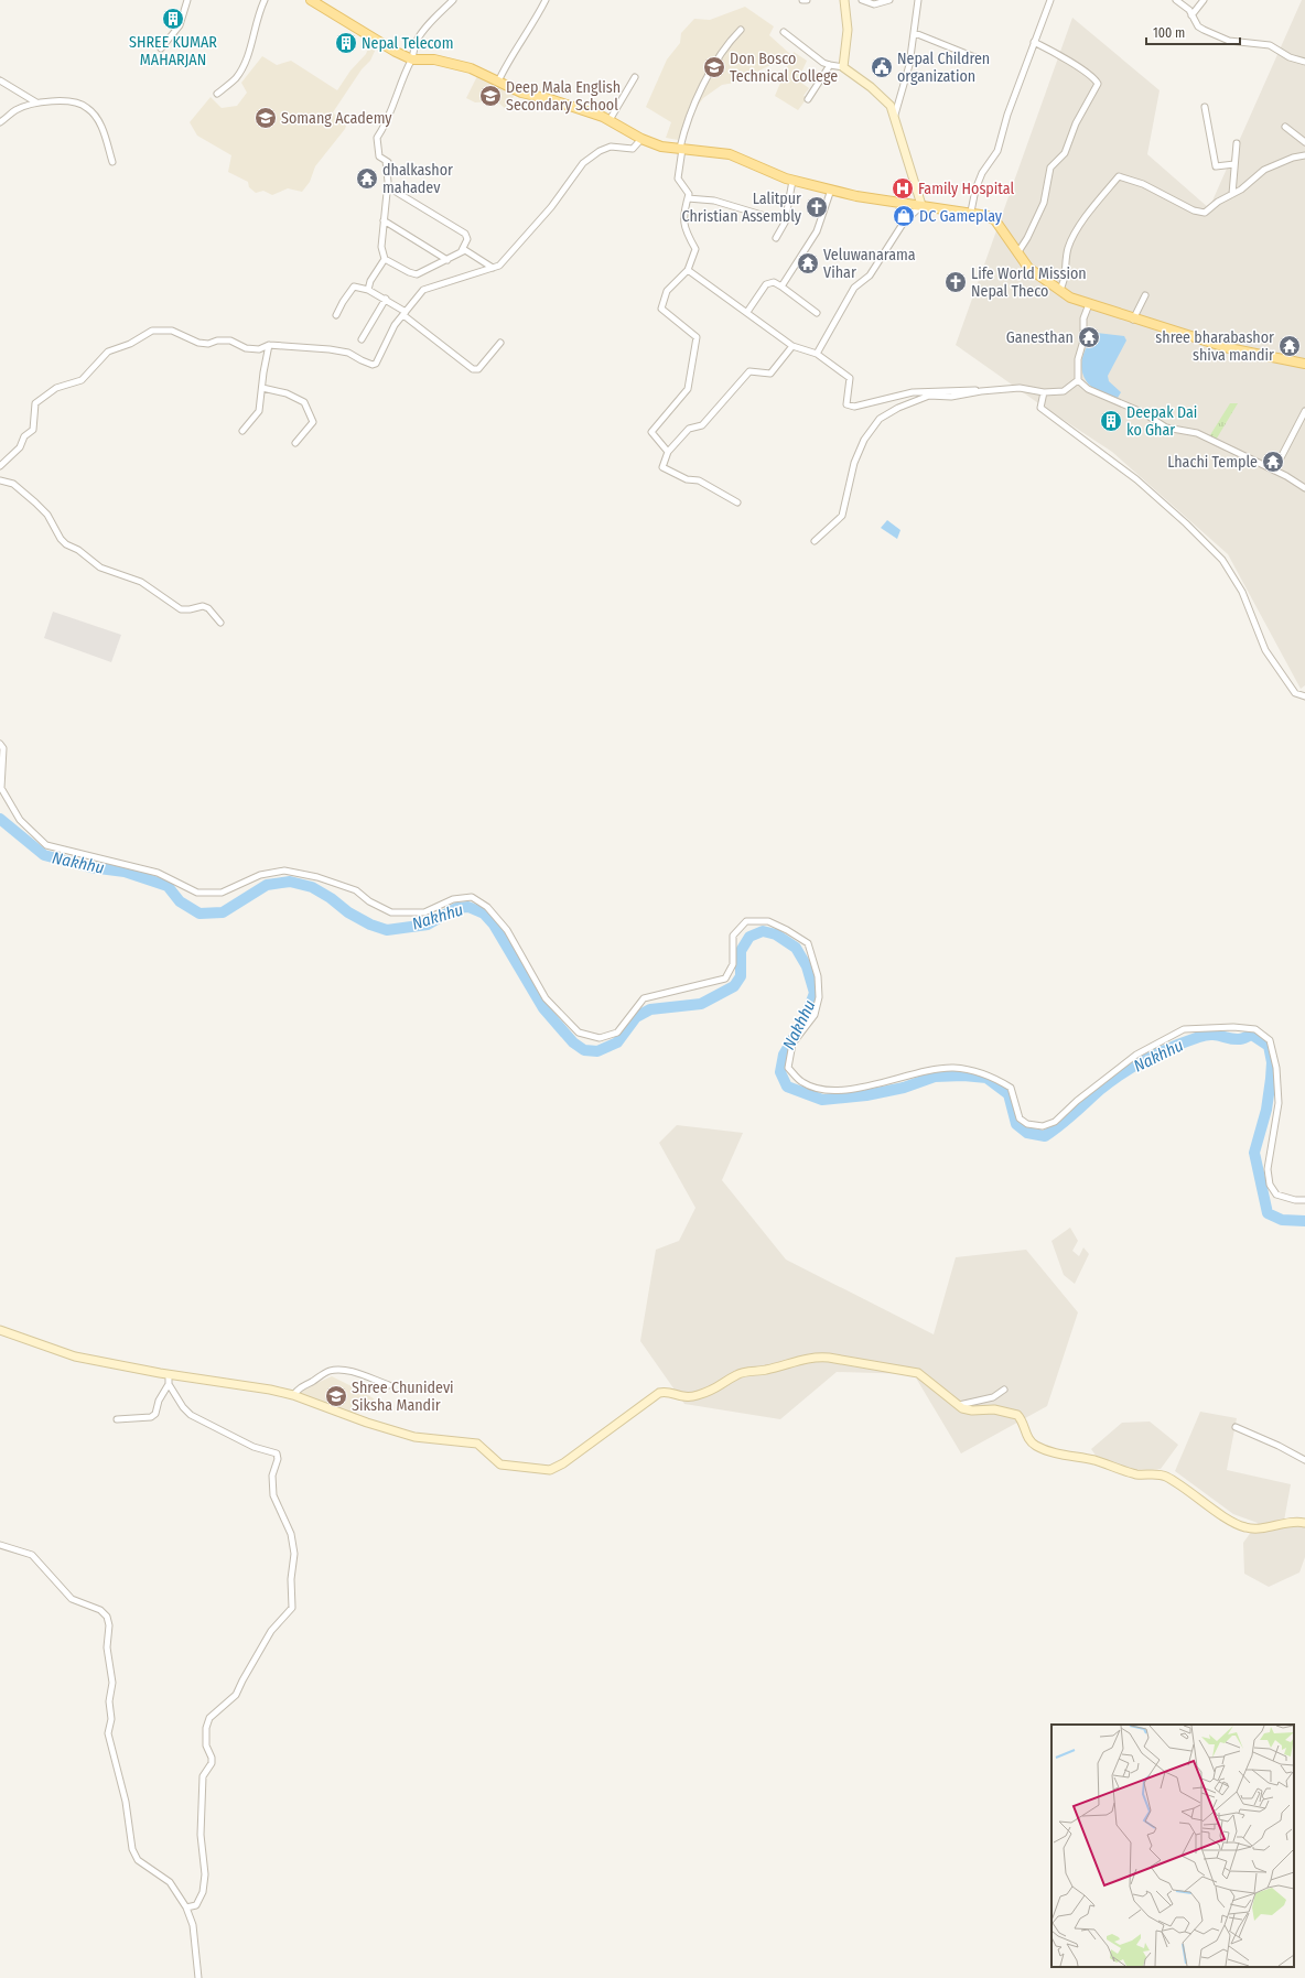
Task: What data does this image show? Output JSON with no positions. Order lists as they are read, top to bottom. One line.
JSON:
{"water":["Nakhhu"],"places":{"building":["SHREE KUMAR MAHARJAN","Nepal Telecom","Deepak Dai ko Ghar"],"school or university":["Don Bosco Technical College","Deep Mala English Secondary School","Somang Academy","Shree Chunidevi Siksha Mandir"],"public building":["Nepal Children organization"],"temple":["dhalkashor mahadev","Veluwanarama Vihar","Ganesthan","shree bharabashor shiva mandir","Lhachi Temple"],"hospital":["Family Hospital"],"church":["Lalitpur Christian Assembly","Life World Mission Nepal Theco"],"shop":["DC Gameplay"]},"scale_bar":"100 m"}
